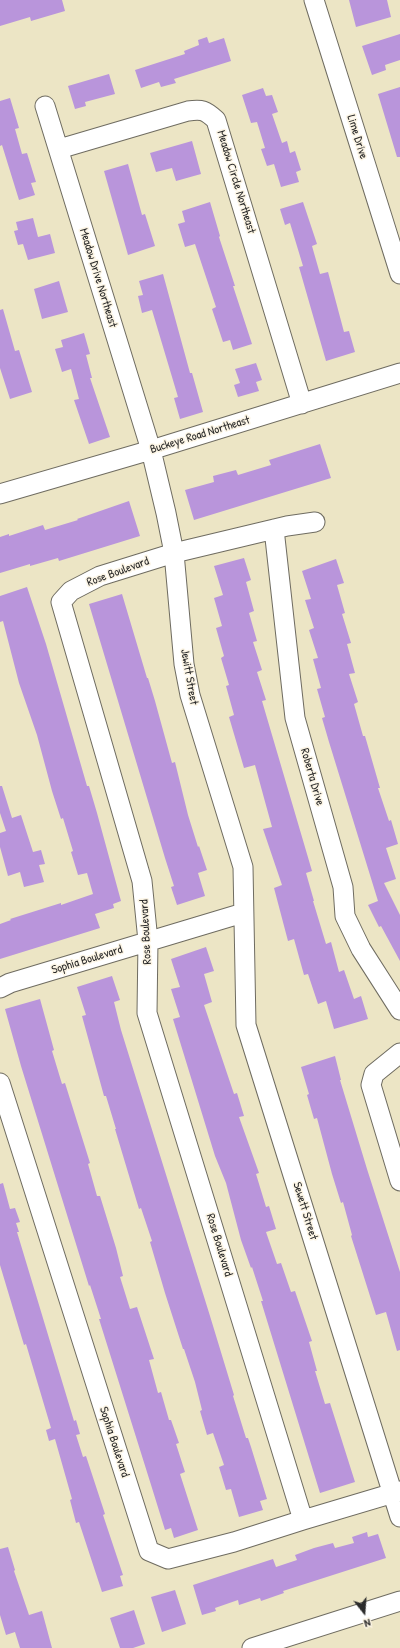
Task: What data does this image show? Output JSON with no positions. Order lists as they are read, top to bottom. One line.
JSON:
{"streets":{"street":["Lime Drive","Meadow Circle Northeast","Meadow Drive Northeast","Buckeye Road Northeast","Rose Boulevard","Jewitt Street","Roberta Drive","Sophia Boulevard","Sewett Street"]},"crossings":[["Meadow Circle Northeast","Meadow Drive Northeast"],["Meadow Circle Northeast","Buckeye Road Northeast"],["Meadow Drive Northeast","Buckeye Road Northeast"],["Meadow Drive Northeast","Jewitt Street"],["Buckeye Road Northeast","Jewitt Street"],["Rose Boulevard","Jewitt Street"],["Rose Boulevard","Roberta Drive"],["Rose Boulevard","Sophia Boulevard"],["Jewitt Street","Sophia Boulevard"],["Jewitt Street","Sewett Street"],["Sophia Boulevard","Sewett Street"]],"north":"bottom"}
